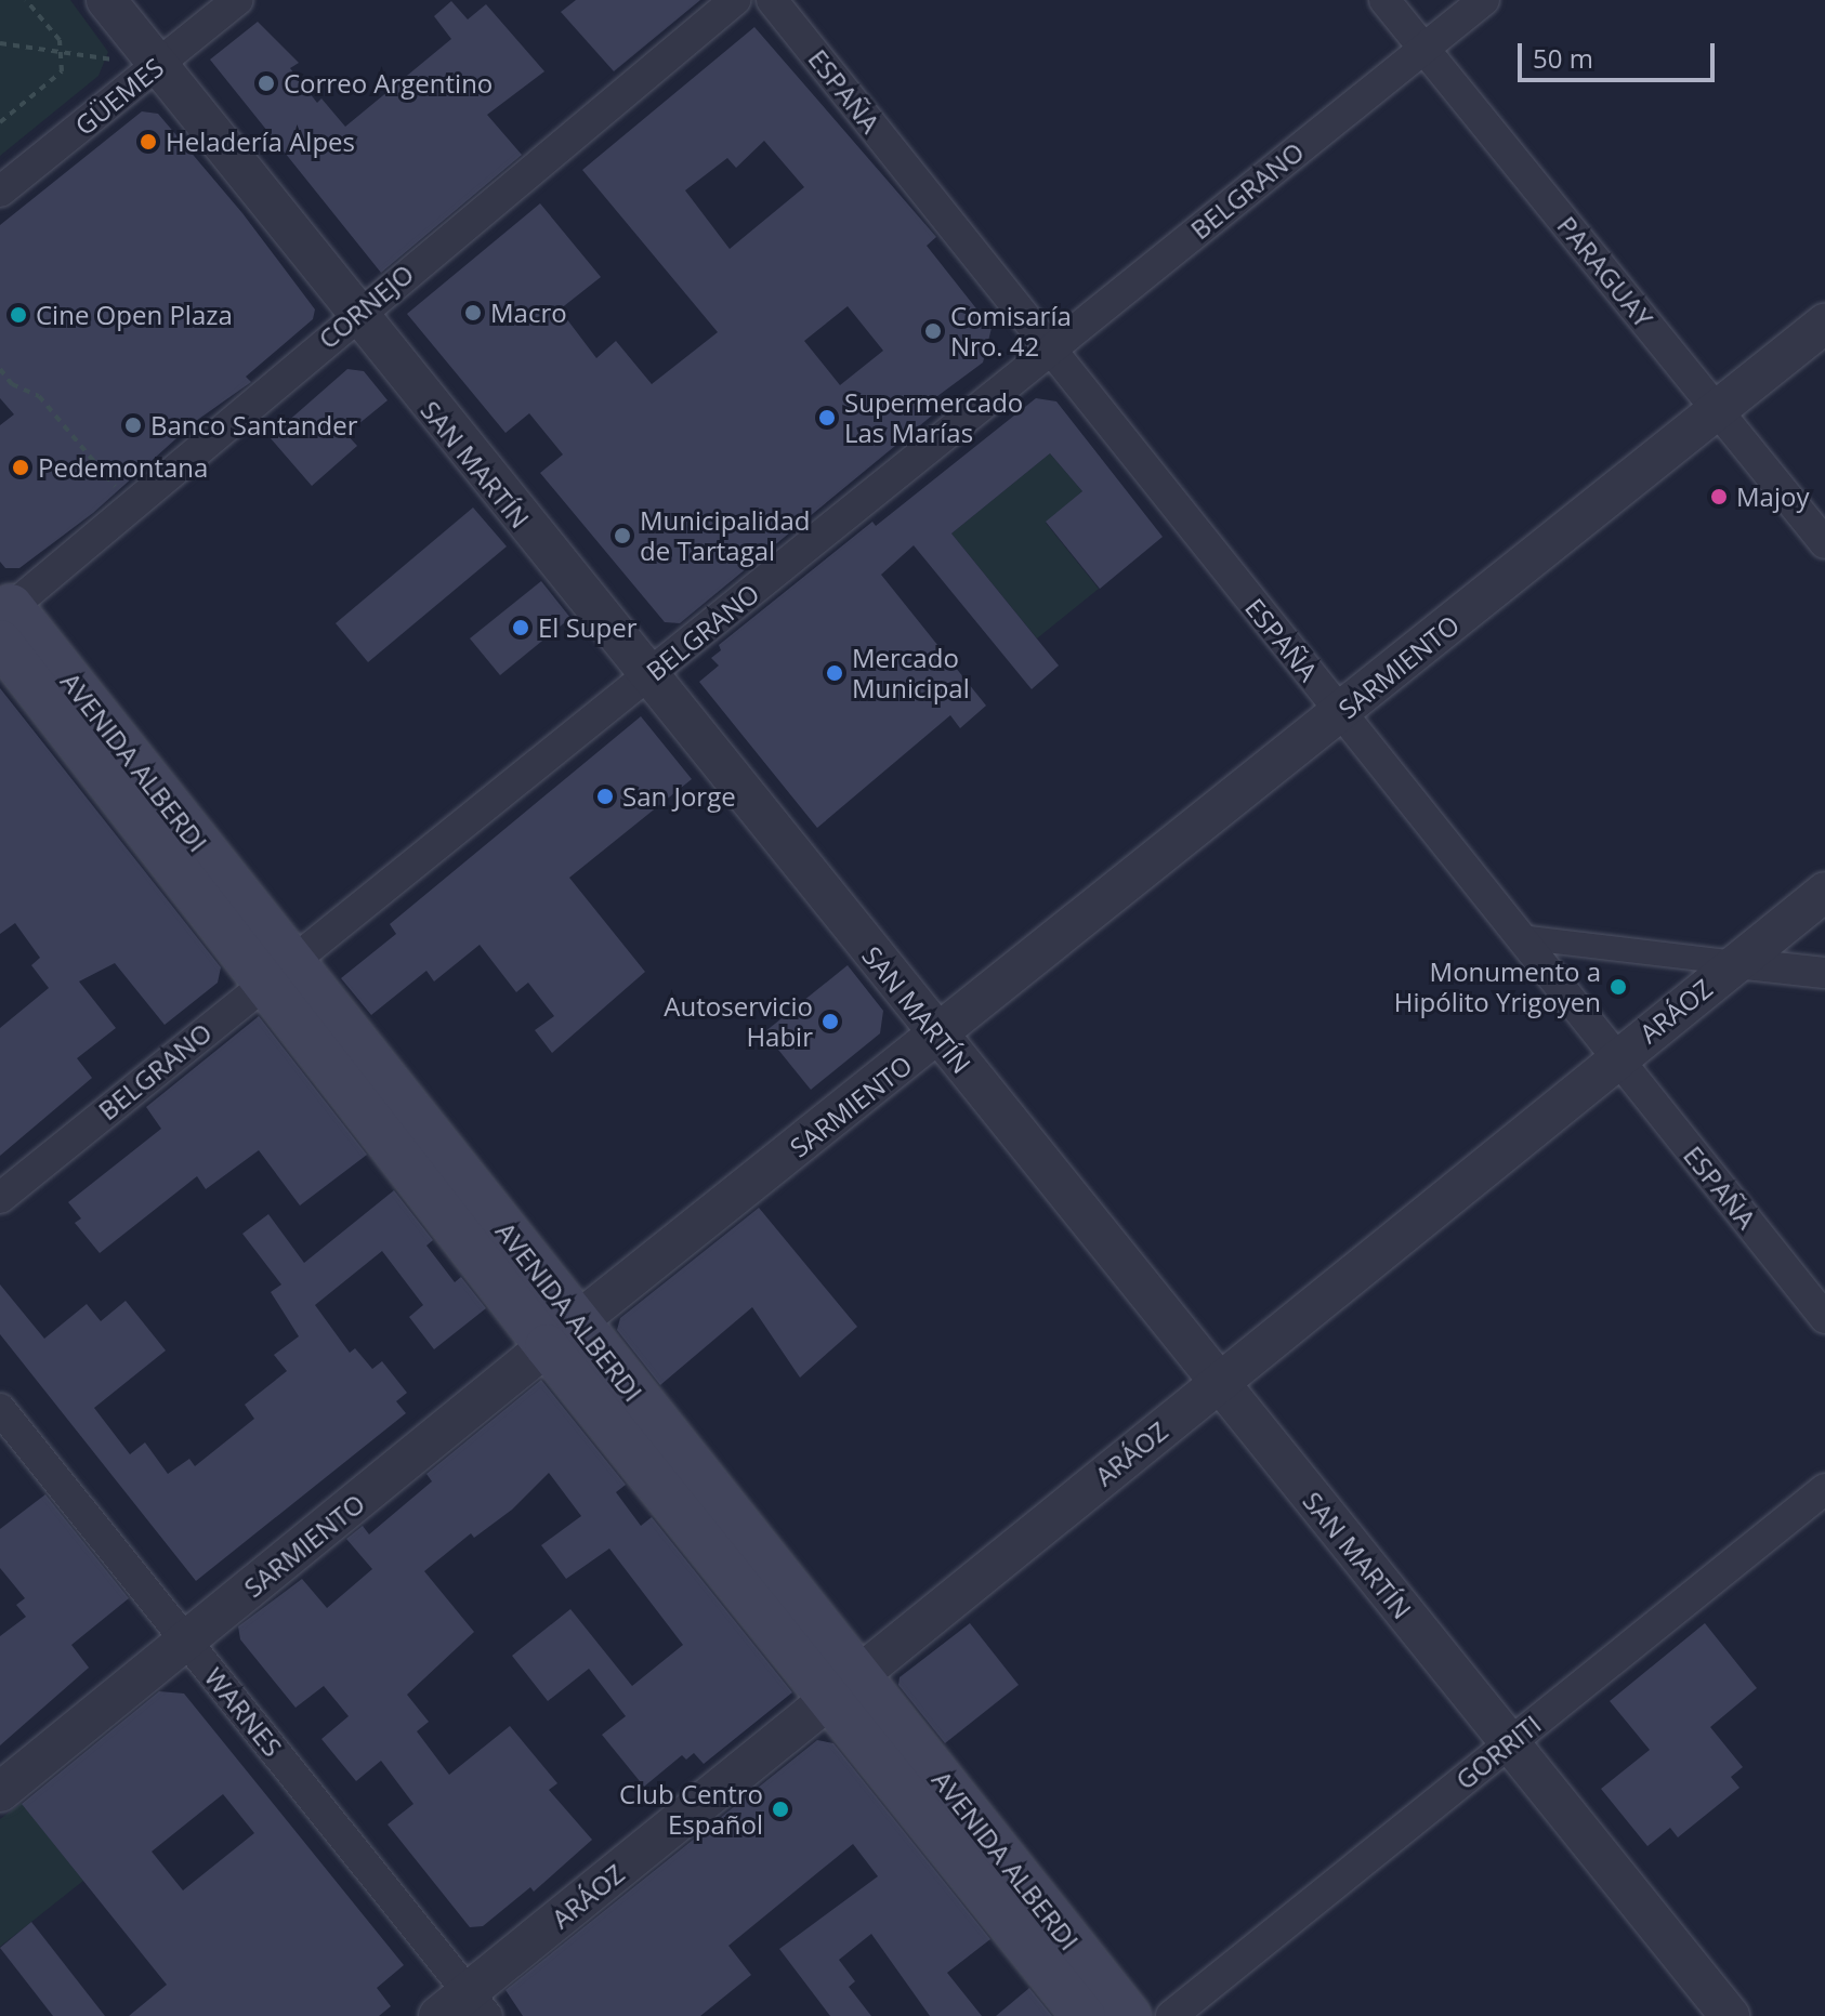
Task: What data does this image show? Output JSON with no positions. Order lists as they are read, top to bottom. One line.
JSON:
{"streets":{"main road":["AVENIDA ALBERDI"],"street":["ESPAÑA","GÜEMES","BELGRANO","PARAGUAY","CORNEJO","SAN MARTÍN","SARMIENTO","ARÁOZ","WARNES","GORRITI"]},"crossings":[["ESPAÑA","BELGRANO"],["ESPAÑA","SARMIENTO"],["ESPAÑA","ARÁOZ"],["GÜEMES","SAN MARTÍN"],["BELGRANO","PARAGUAY"],["BELGRANO","SAN MARTÍN"],["BELGRANO","AVENIDA ALBERDI"],["PARAGUAY","SARMIENTO"],["CORNEJO","SAN MARTÍN"],["CORNEJO","AVENIDA ALBERDI"],["SAN MARTÍN","SARMIENTO"],["SAN MARTÍN","ARÁOZ"],["SAN MARTÍN","GORRITI"],["SARMIENTO","AVENIDA ALBERDI"],["SARMIENTO","WARNES"],["AVENIDA ALBERDI","ARÁOZ"],["ARÁOZ","WARNES"]],"places":["Correo Argentino","Heladería Alpes","Macro","Cine Open Plaza","Comisaría Nro. 42","Supermercado Las Marías","Banco Santander","Pedemontana","Majoy","Municipalidad de Tartagal","El Super","Mercado Municipal","San Jorge","Monumento a Hipólito Yrigoyen","Autoservicio Habir","Club Centro Español"],"scale_bar":"50 m"}
